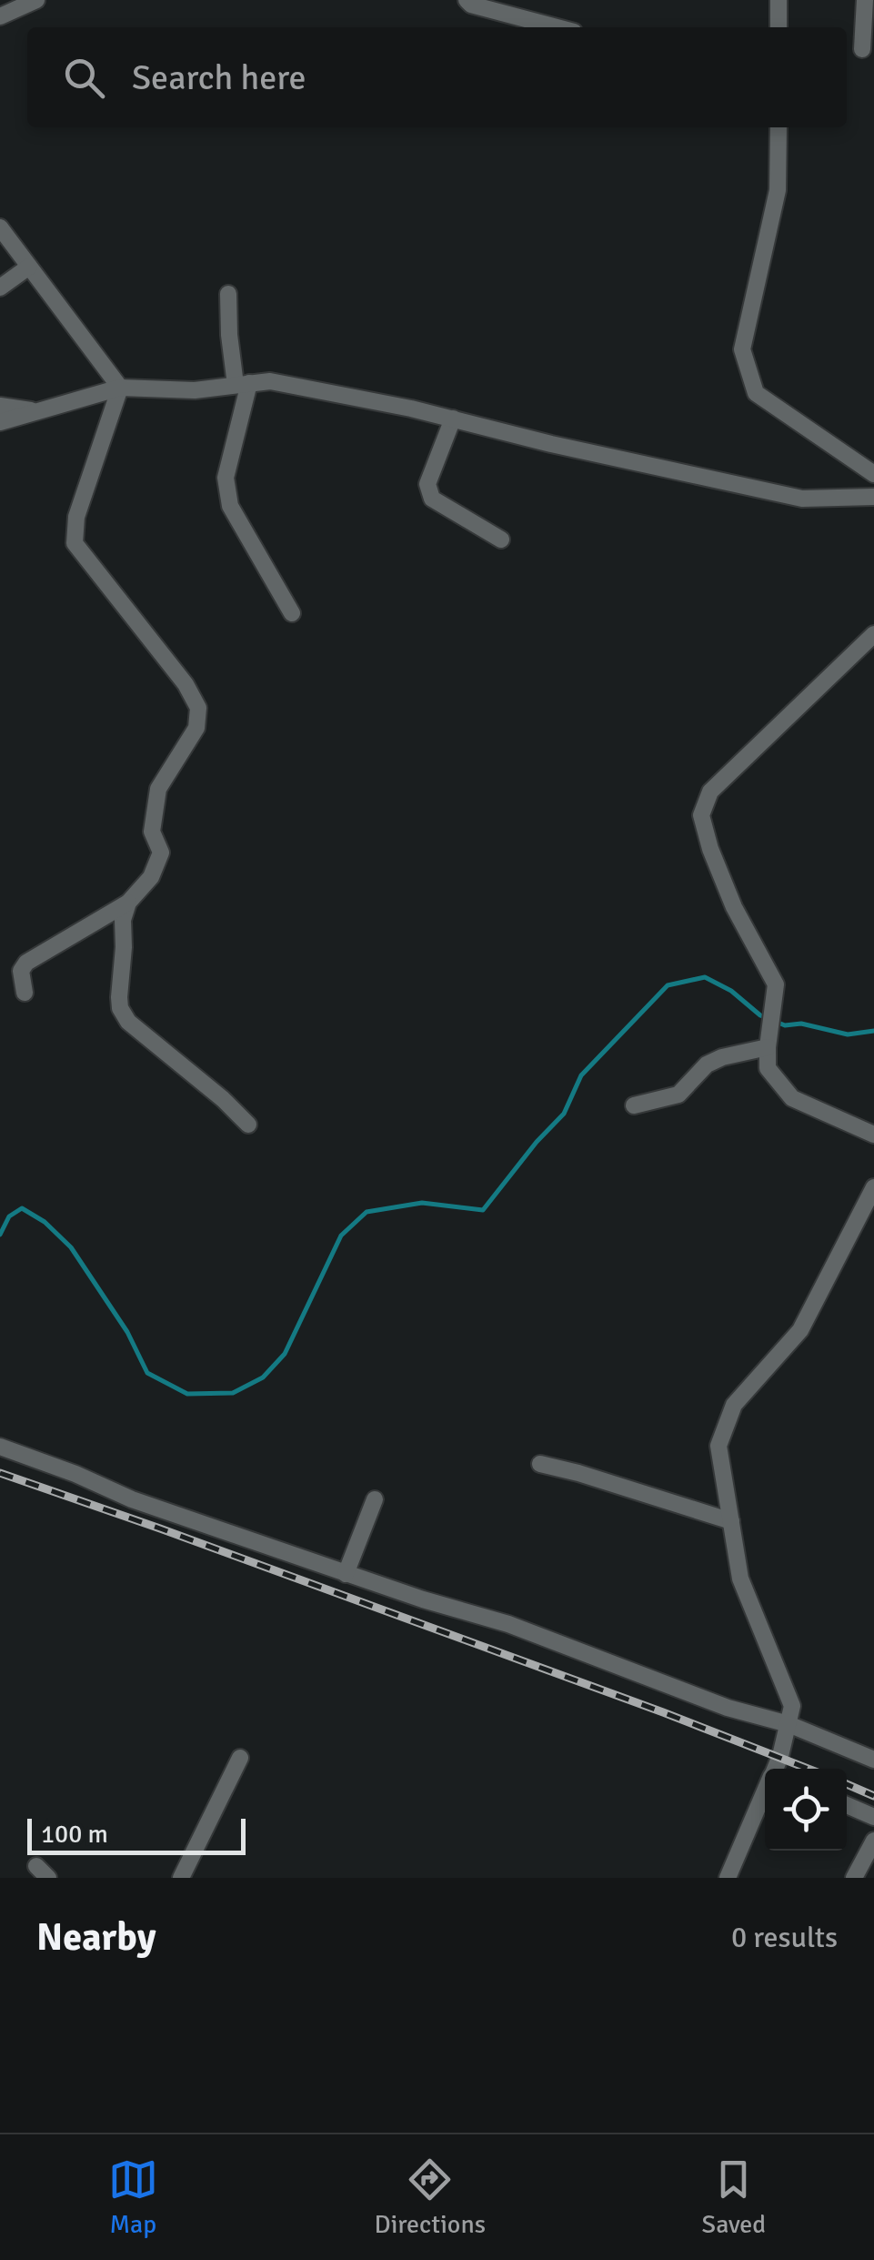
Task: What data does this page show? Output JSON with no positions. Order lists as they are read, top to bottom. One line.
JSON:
{"scale_bar":"100 m","page":{"search":"Search here","scale":"100 m","heading":["Nearby","0 results"],"nav":["Map","Directions","Saved"]}}
